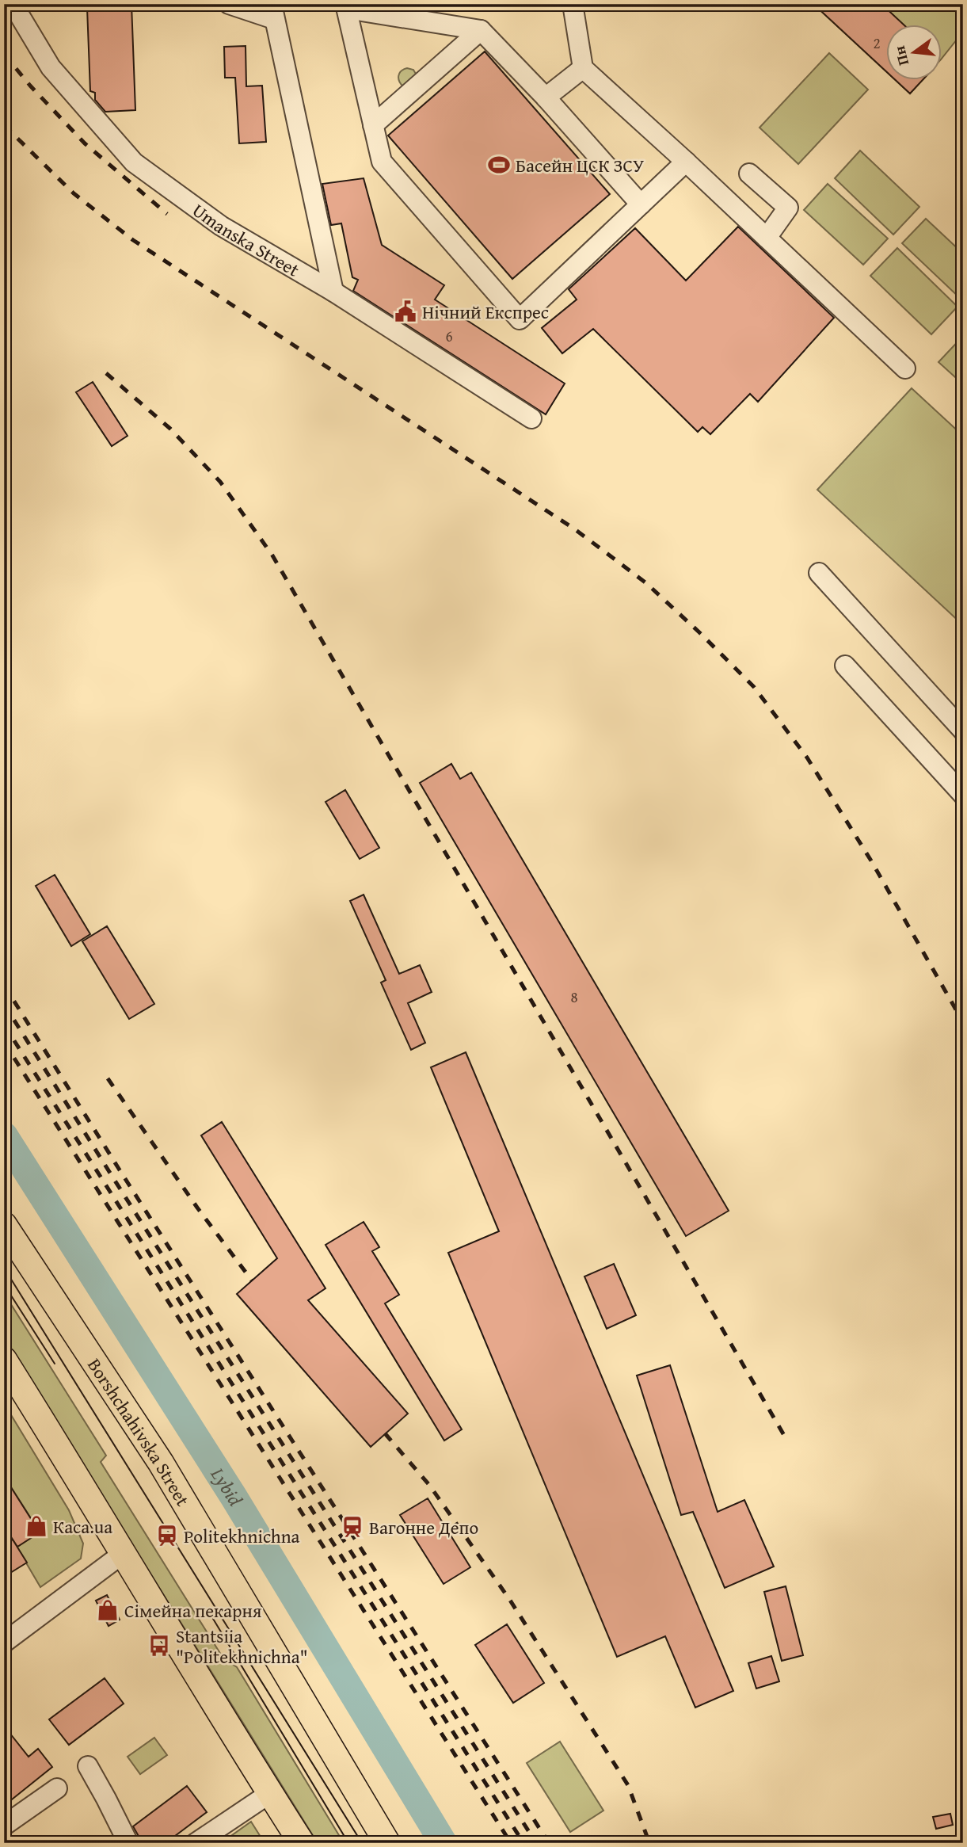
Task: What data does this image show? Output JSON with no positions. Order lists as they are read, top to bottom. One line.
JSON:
{"streets":{"main road":["Borshchahivska Street"],"street":["Umanska Street"]},"water":["Lybid"],"places":{"sports":["Басейн ЦСК ЗСУ"],"public building":["Нічний Експрес"],"shop":["Каса.ua","Сімейна пекарня"],"station":["Вагонне Депо","Politekhnichna"],"bus stop":["Stantsiia \"Politekhnichna\""]},"house_numbers":["2","6","8"],"north":"left"}
